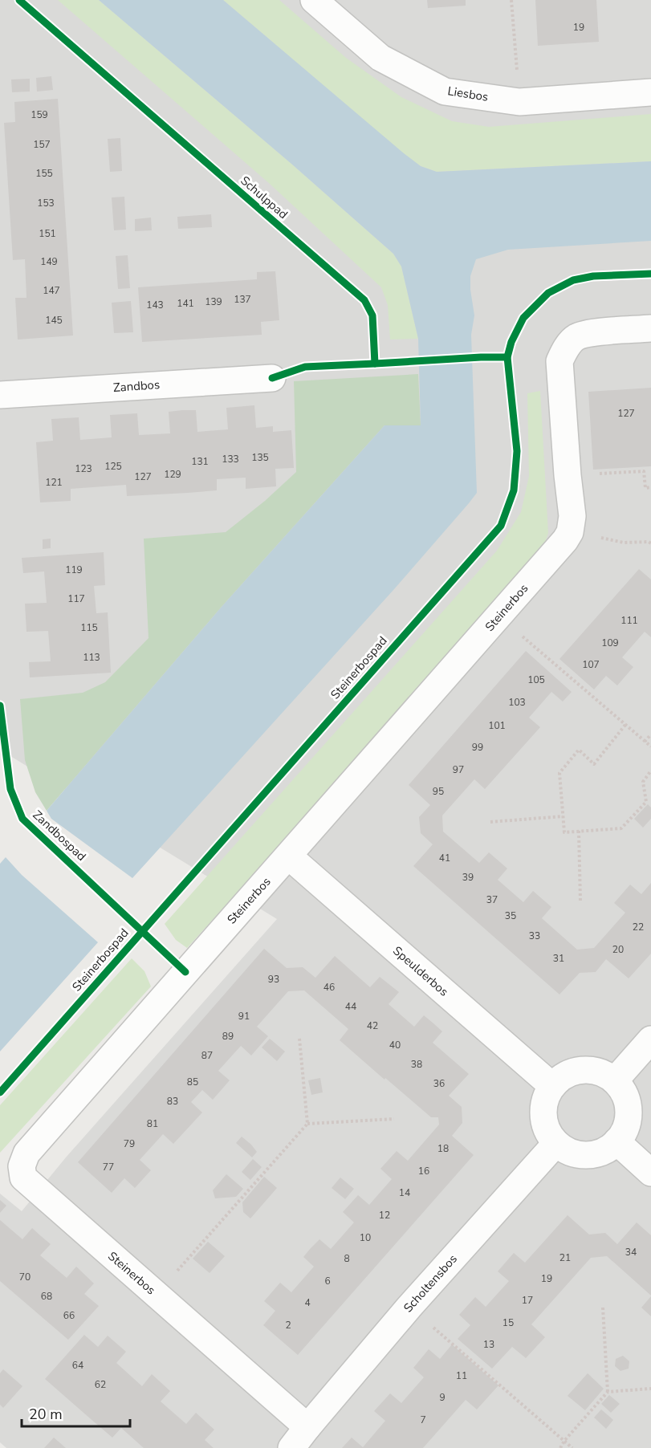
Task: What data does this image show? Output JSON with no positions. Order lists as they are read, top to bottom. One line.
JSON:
{"streets":{"street":["Liesbos","Zandbos","Steinerbos","Speulderbos","Scholtensbos"],"cycle path":["Schulppad","Steinerbospad","Zandbospad"]},"crossings":[["Steinerbos","Speulderbos"],["Steinerbos","Scholtensbos"],["Speulderbos","Scholtensbos"]],"house_numbers":["19","159","157","155","153","151","149","147","137","139","141","143","145","127","135","133","131","125","123","129","127","121","119","117","111","115","109","113","107","105","103","101","99","97","95","41","39","37","35","22","33","20","31","93","46","44","91","42","89","40","87","38","85","36","83","81","79","18","77","16","14","12","10","34","21","8","70","19","6","68","17","4","66","15","2","13","64","11","62","9","7"],"scale_bar":"20 m"}
